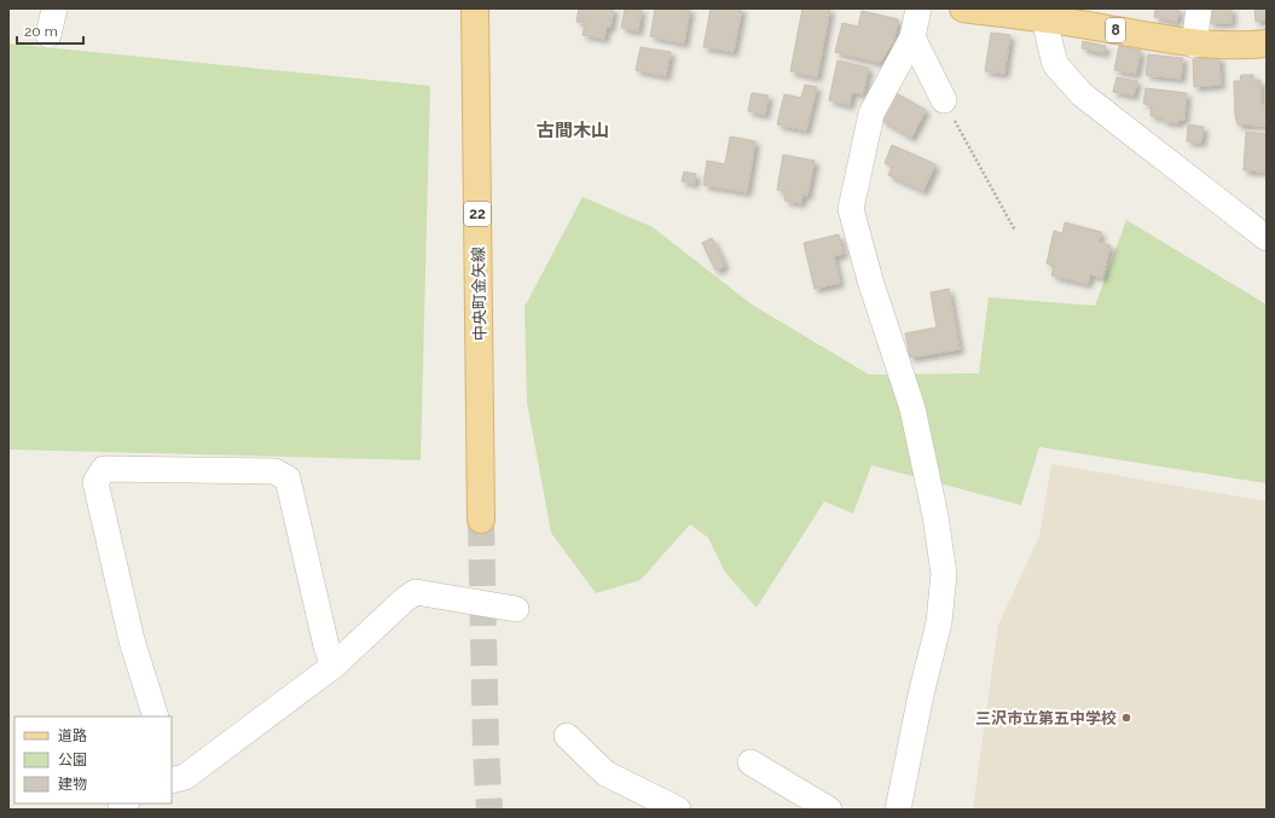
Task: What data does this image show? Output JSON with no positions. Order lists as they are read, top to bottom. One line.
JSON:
{"streets":{"main road":["8","22","中央町金矢線"]},"districts":["古間木山"],"places":["三沢市立第五中学校"],"legend":["道路","公園","建物"],"scale_bar":"20 m"}
